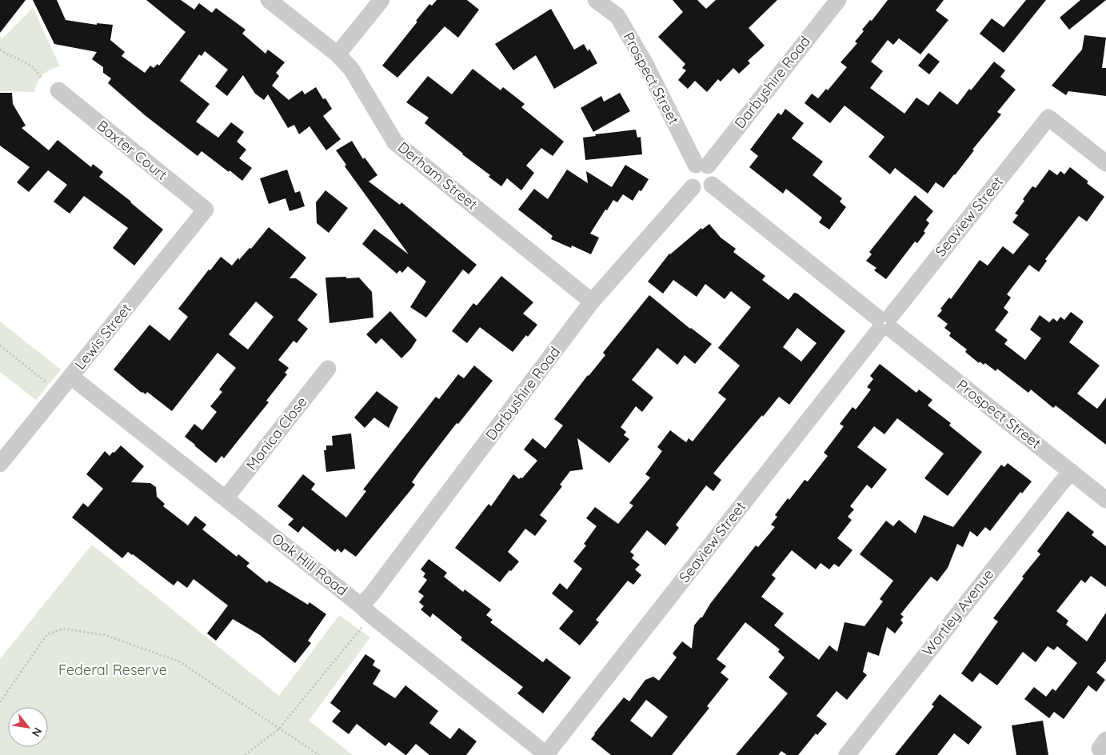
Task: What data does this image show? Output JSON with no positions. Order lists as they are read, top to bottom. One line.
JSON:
{"streets":{"street":["Prospect Street","Darbyshire Road","Baxter Court","Derham Street","Seaview Street","Lewis Street","Monica Close","Oak Hill Road","Wortley Avenue"]},"crossings":[["Prospect Street","Darbyshire Road"],["Prospect Street","Seaview Street"],["Prospect Street","Wortley Avenue"],["Darbyshire Road","Derham Street"],["Darbyshire Road","Oak Hill Road"],["Baxter Court","Lewis Street"],["Seaview Street","Oak Hill Road"],["Lewis Street","Oak Hill Road"],["Monica Close","Oak Hill Road"]],"parks":["Federal Reserve"],"north":"bottom right"}
